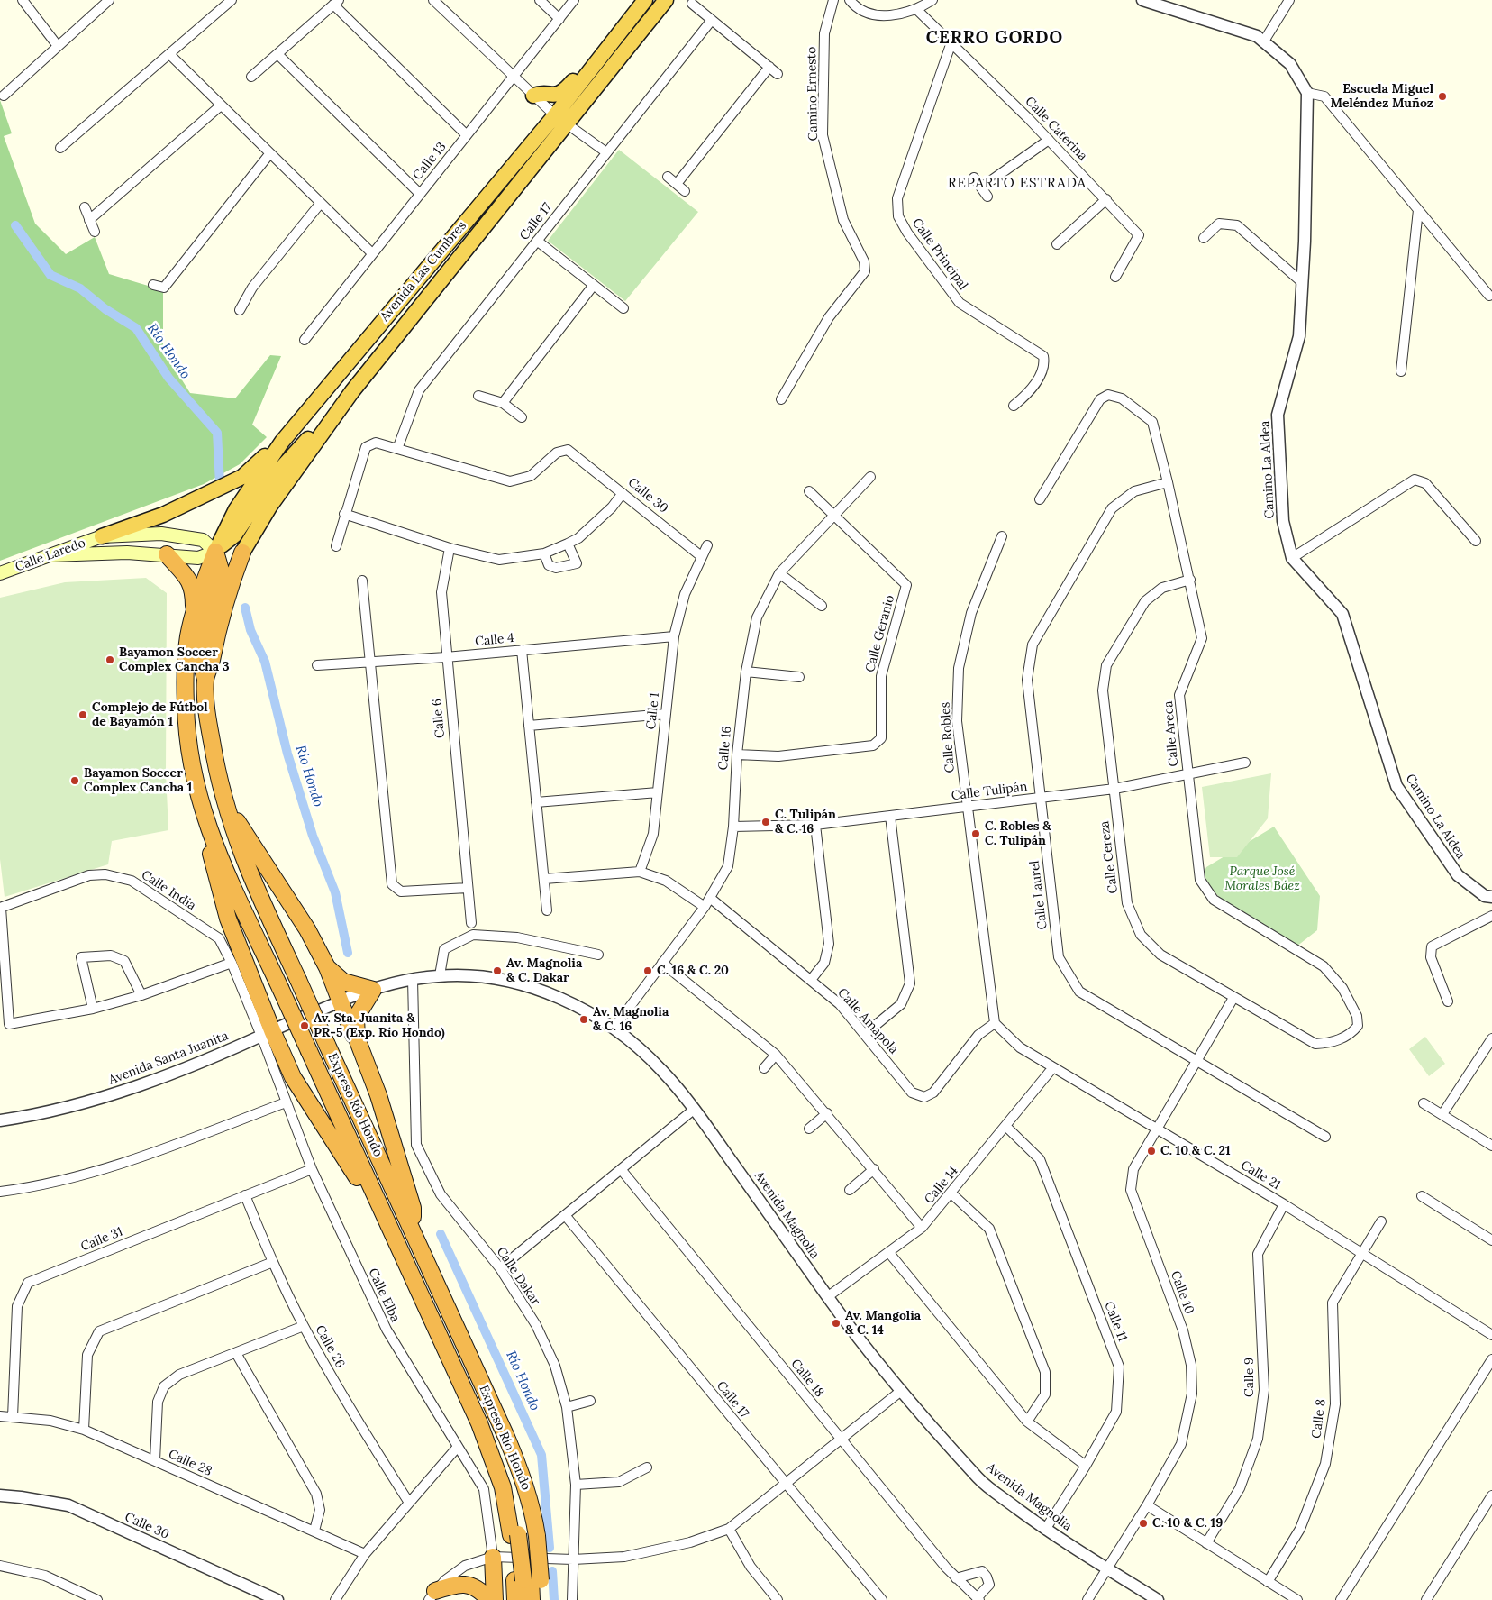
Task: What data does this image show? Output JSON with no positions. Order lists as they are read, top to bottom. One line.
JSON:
{"streets":{"highway":["Avenida Las Cumbres","Expreso Río Hondo"],"main road":["Calle Laredo"],"street":["Camino Ernesto","Calle Caterina","Calle 13","Calle 17","Calle Principal","Camino La Aldea","Calle 30","Calle Geranio","Calle 4","Calle 1","Calle 6","Calle Areca","Calle Robles","Calle 16","Calle Tulipán","Calle Cereza","Calle India","Calle Laurel","Calle Amapola","Avenida Santa Juanita","Calle 21","Calle 14","Avenida Magnolia","Calle 31","Calle Dakar","Calle 10","Calle Elba","Calle 11","Calle 26","Calle 9","Calle 18","Calle 8","Calle 28"]},"crossings":[["Calle Caterina","Calle Principal"],["Calle 17","Calle 30"],["Avenida Las Cumbres","Expreso Río Hondo"],["Calle 30","Calle 1"],["Calle Geranio","Calle 16"],["Calle 4","Calle 1"],["Calle 4","Calle 6"],["Calle Areca","Calle Tulipán"],["Calle Areca","Calle Cereza"],["Calle Areca","Calle Laurel"],["Calle Robles","Calle Tulipán"],["Calle Robles","Calle Amapola"],["Calle Robles","Calle 21"],["Calle 16","Calle Tulipán"],["Calle 16","Calle Amapola"],["Calle 16","Avenida Magnolia"],["Calle Tulipán","Calle Cereza"],["Calle Tulipán","Calle Laurel"],["Calle Cereza","Calle 10"],["Calle India","Avenida Santa Juanita"],["Calle India","Calle Elba"],["Calle Laurel","Calle 10"],["Calle Amapola","Calle 21"],["Avenida Santa Juanita","Avenida Magnolia"],["Avenida Santa Juanita","Calle Elba"],["Calle 21","Calle 14"],["Calle 21","Calle 10"],["Calle 21","Calle 9"],["Calle 21","Calle 8"],["Calle 14","Avenida Magnolia"],["Calle 14","Calle 11"],["Avenida Magnolia","Calle Dakar"],["Avenida Magnolia","Calle 10"],["Avenida Magnolia","Calle 11"],["Calle 31","Calle Elba"],["Calle 31","Calle 26"],["Calle 31","Calle 28"]],"districts":["CERRO GORDO","REPARTO ESTRADA"],"water":["Río Hondo"],"parks":["Parque José Morales Báez"],"places":["Escuela Miguel Meléndez Muñoz","Bayamon Soccer Complex Cancha 3","Complejo de Fútbol de Bayamón 1","Bayamon Soccer Complex Cancha 1","C. Tulipán & C. 16","C. Robles & C. Tulipán","Av. Magnolia & C. Dakar","C. 16 & C. 20","Av. Magnolia & C. 16","Av. Sta. Juanita & PR-5 (Exp. Río Hondo)","C. 10 & C. 21","Av. Mangolia & C. 14","C. 10 & C. 19"]}
